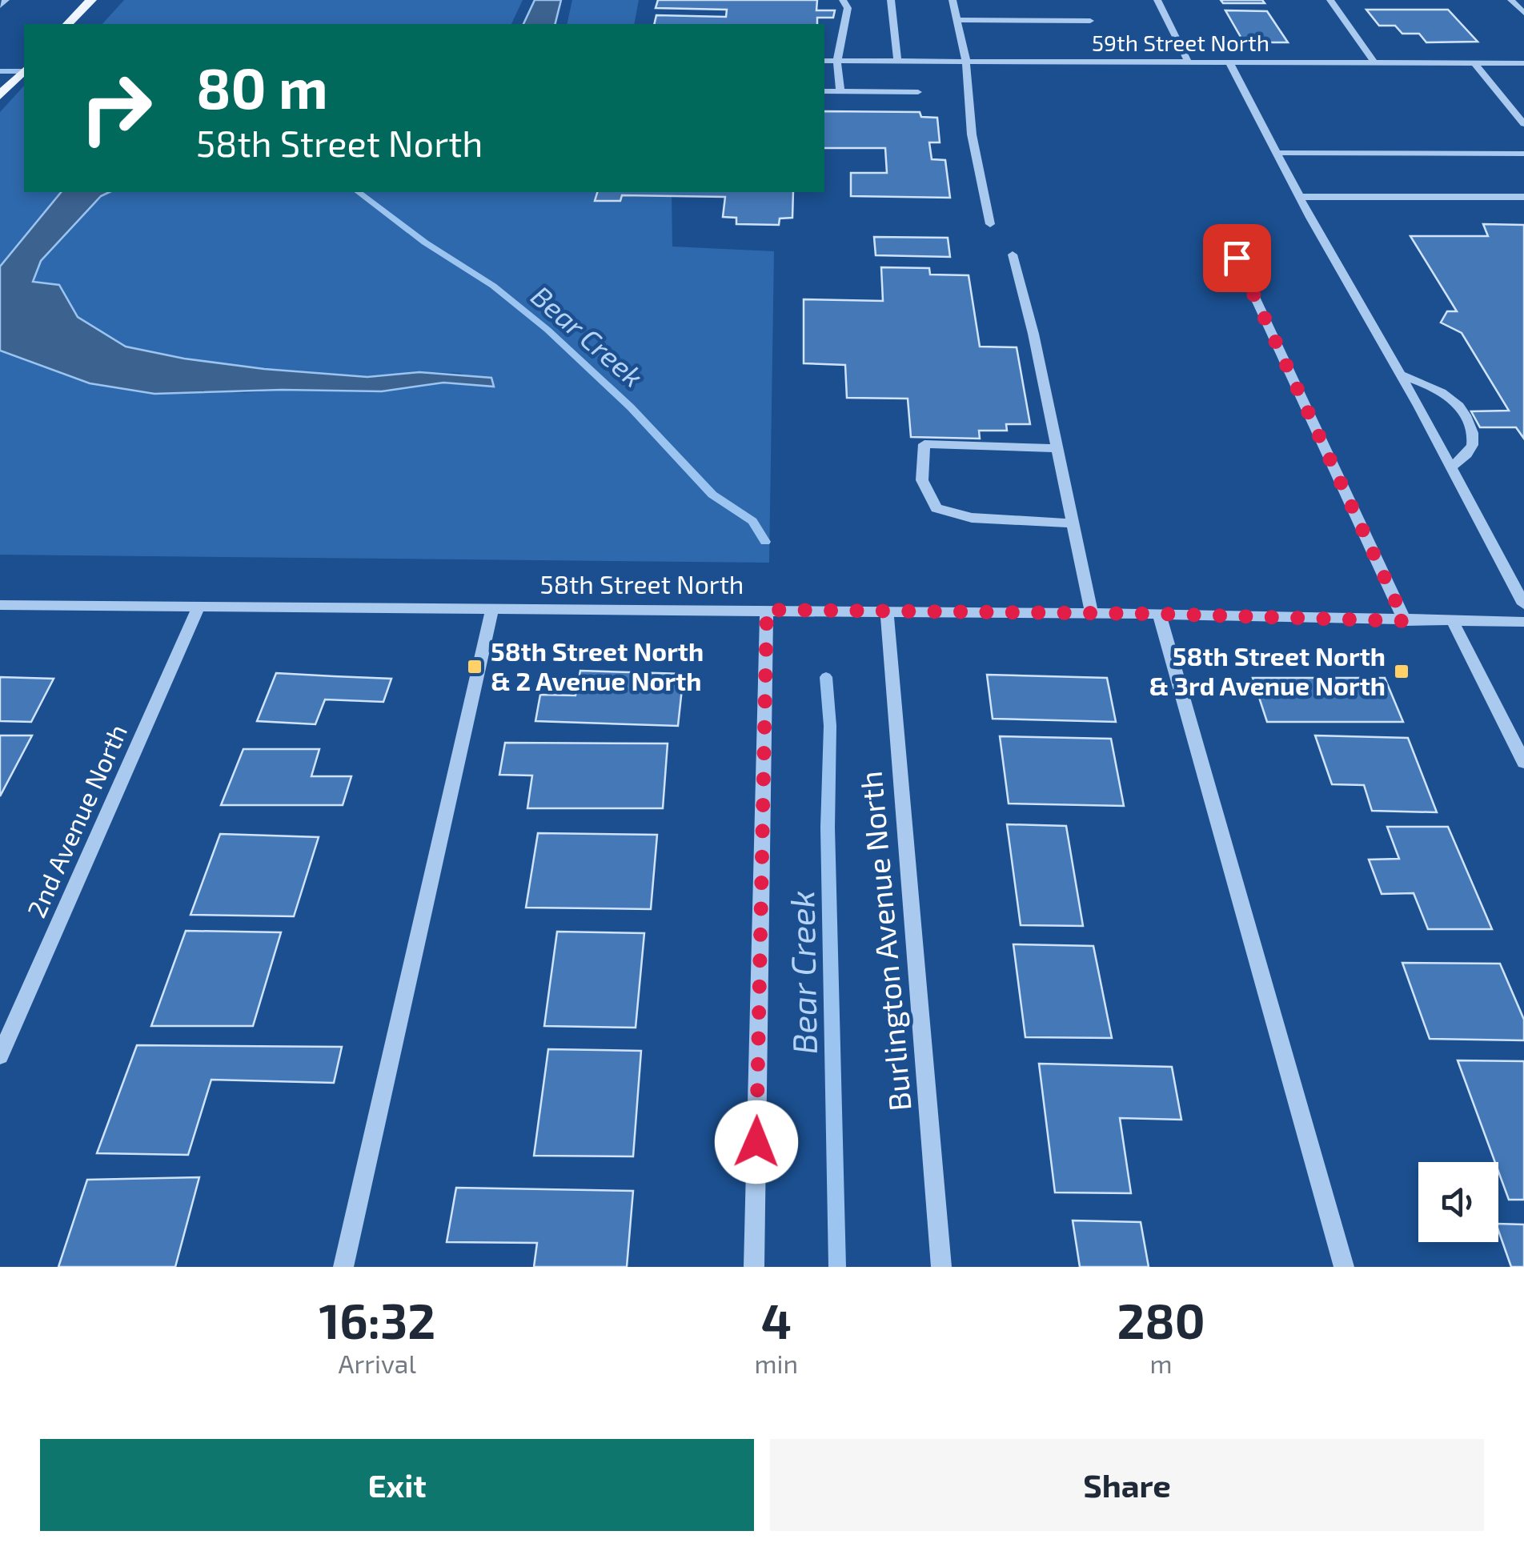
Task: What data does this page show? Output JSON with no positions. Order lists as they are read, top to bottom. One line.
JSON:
{"streets":{"street":["59th Street North","58th Street North","2nd Avenue North","Burlington Avenue North"]},"crossings":[["58th Street North","2nd Avenue North"],["58th Street North","Burlington Avenue North"]],"water":["Bear Creek"],"places":{"transit":["58th Street North & 2 Avenue North","58th Street North & 3rd Avenue North"]},"page":{"turn":["80 m","58th Street North"],"eta":["16:32","Arrival","4","min","280","m"],"buttons":["Exit","Share"]}}
